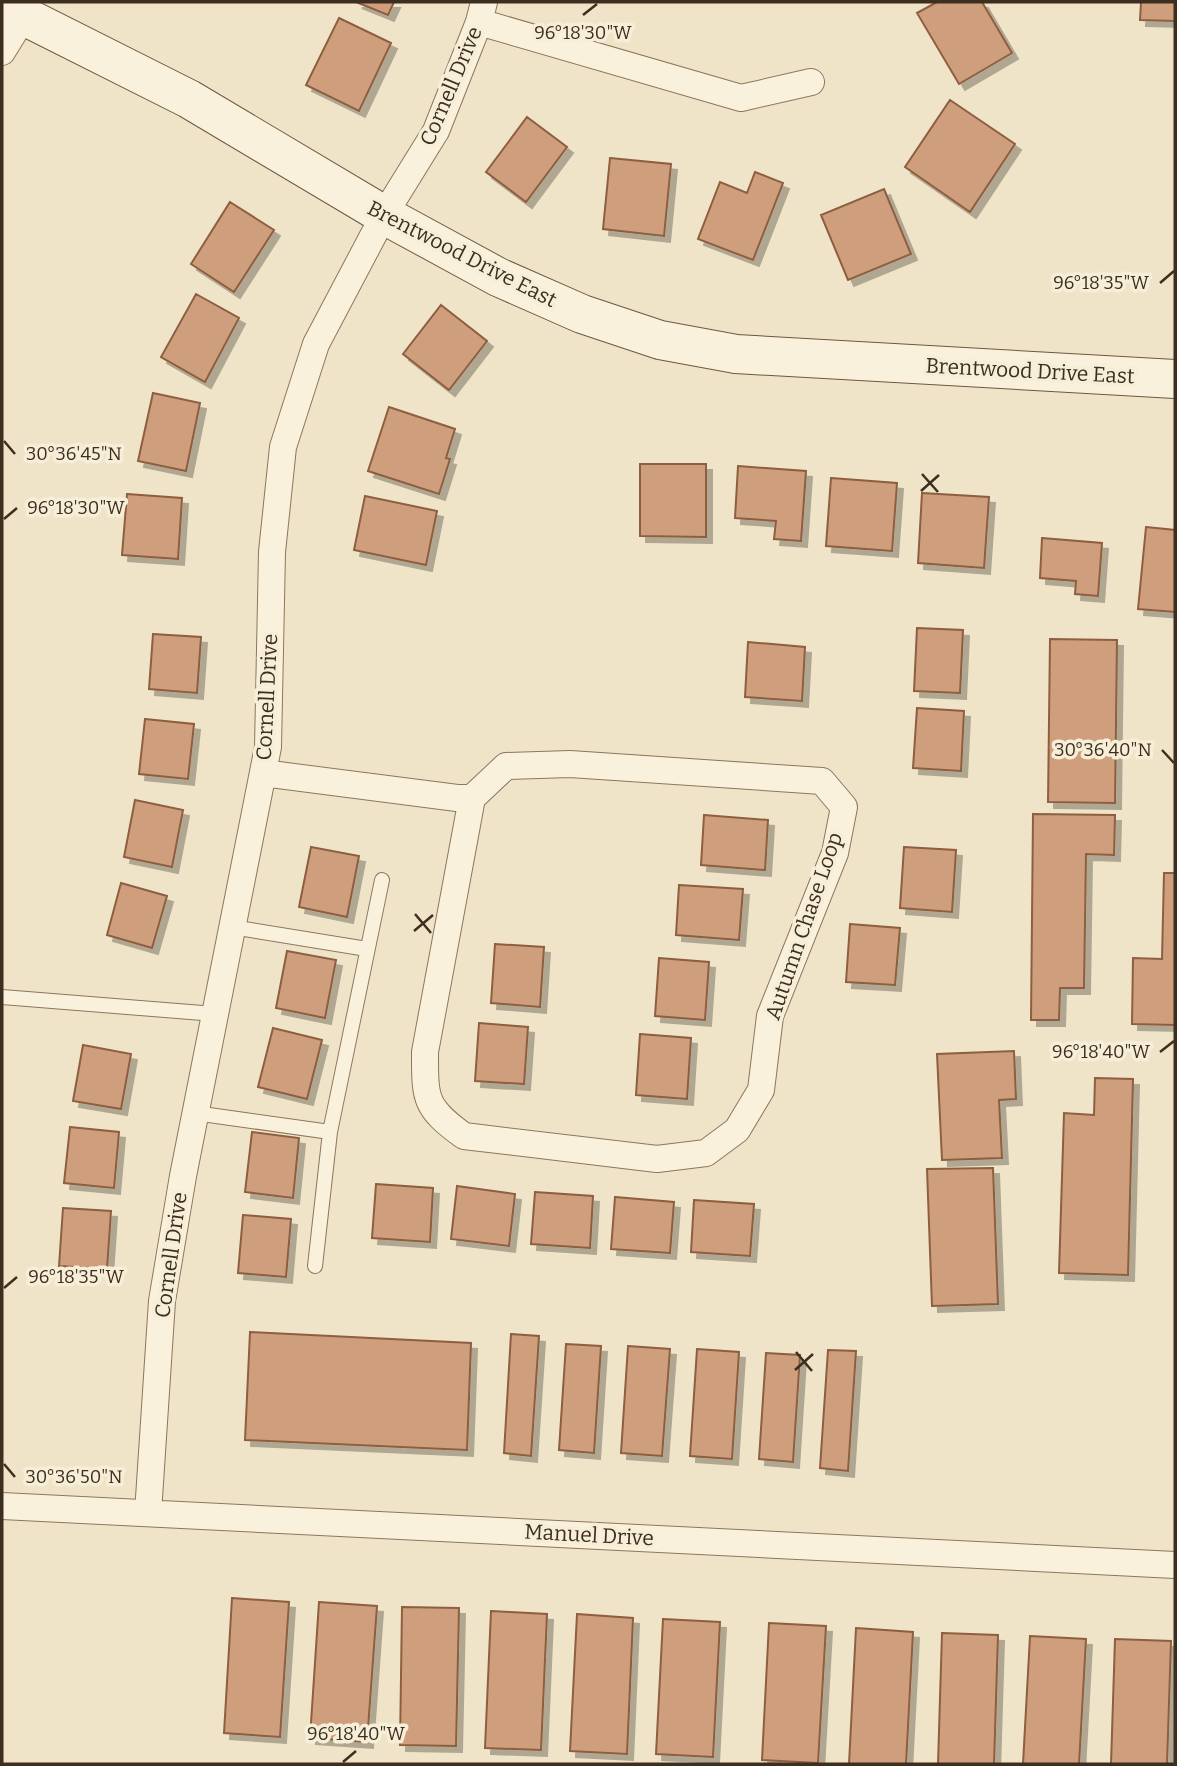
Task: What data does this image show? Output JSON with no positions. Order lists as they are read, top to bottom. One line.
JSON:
{"streets":{"street":["Cornell Drive","Brentwood Drive East","Autumn Chase Loop","Manuel Drive"]},"crossings":[["Cornell Drive","Brentwood Drive East"],["Cornell Drive","Manuel Drive"]],"coordinates":["96°18'30\"W","96°18'35\"W","30°36'45\"N","30°36'40\"N","96°18'40\"W","30°36'50\"N"]}
